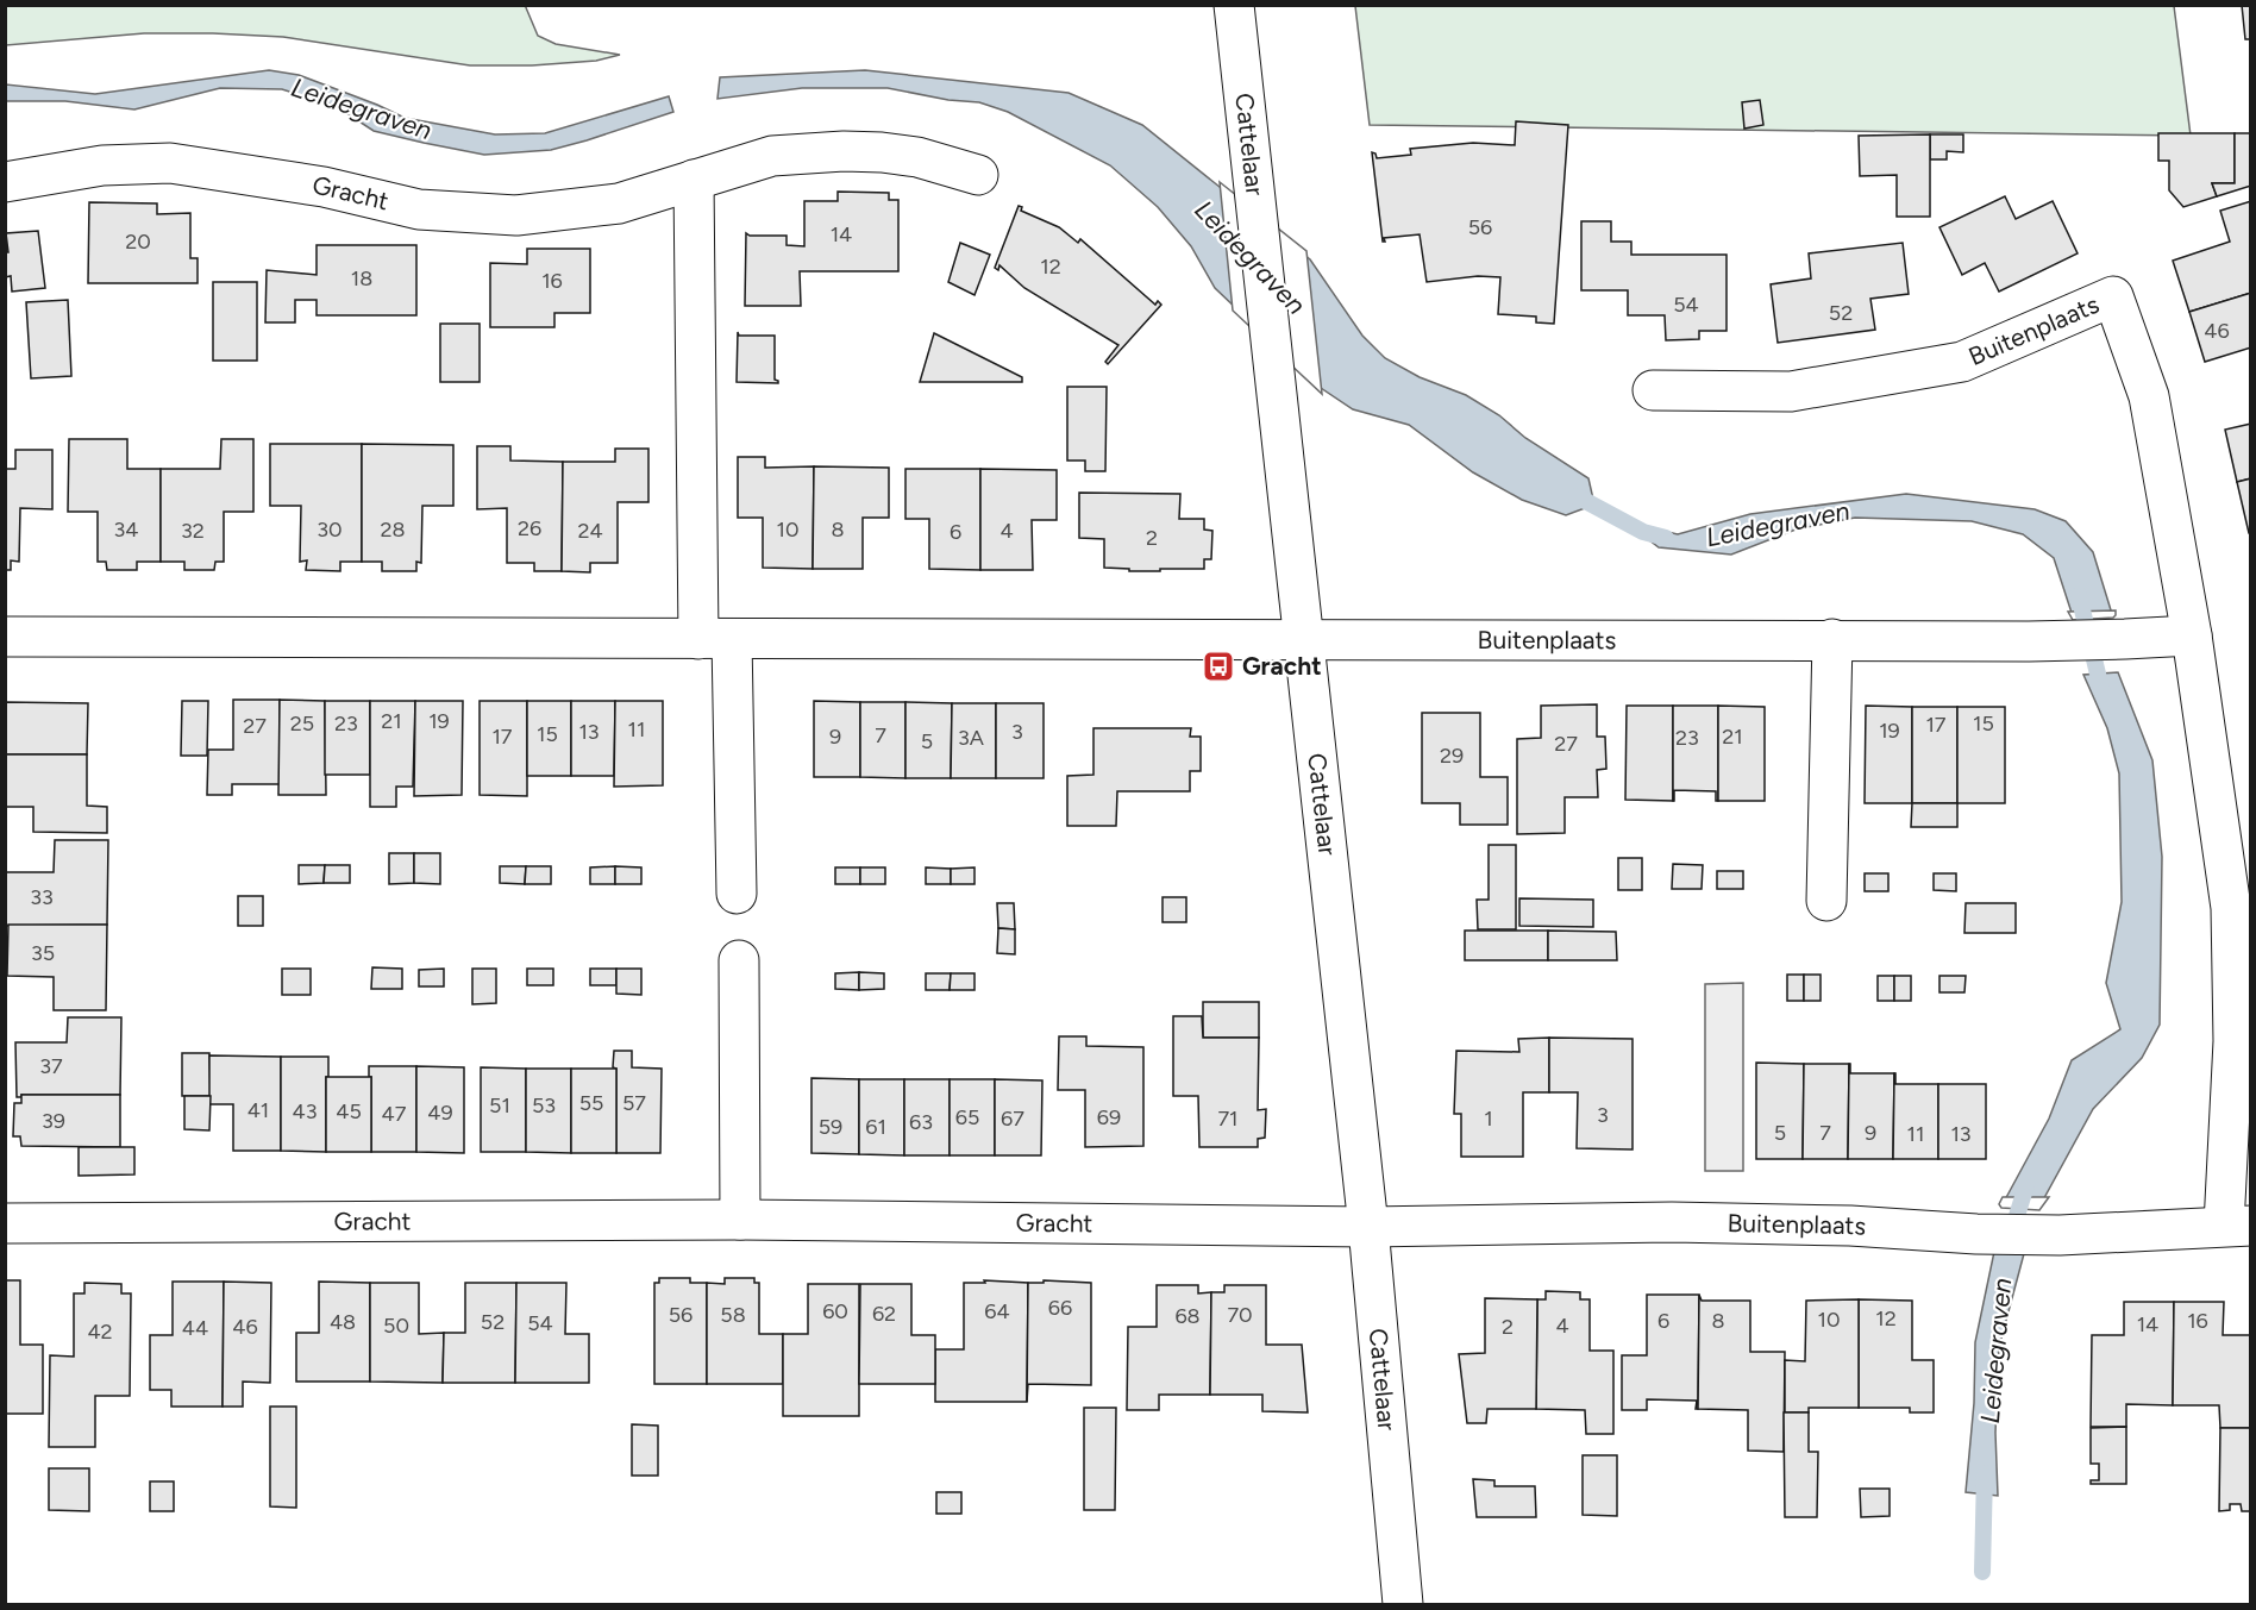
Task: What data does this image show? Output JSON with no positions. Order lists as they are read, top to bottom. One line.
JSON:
{"streets":{"street":["Cattelaar","Gracht","Buitenplaats"]},"crossings":[["Cattelaar","Gracht"],["Cattelaar","Buitenplaats"],["Gracht","Buitenplaats"]],"water":["Leidegraven"],"places":{"bus stop":["Gracht"]},"house_numbers":["56","14","20","12","18","16","54","52","46","26","34","30","28","10","8","32","24","4","6","2","21","19","25","23","15","17","27","11","19","13","3","15","7","17","9","21","3A","23","5","27","29","33","35","37","55","57","51","53","41","43","45","49","47","3","65","69","67","71","1","39","63","59","61","5","7","9","11","13","66","60","64","62","56","58","70","68","12","10","6","8","16","48","52","54","14","50","4","46","2","44","42"]}
